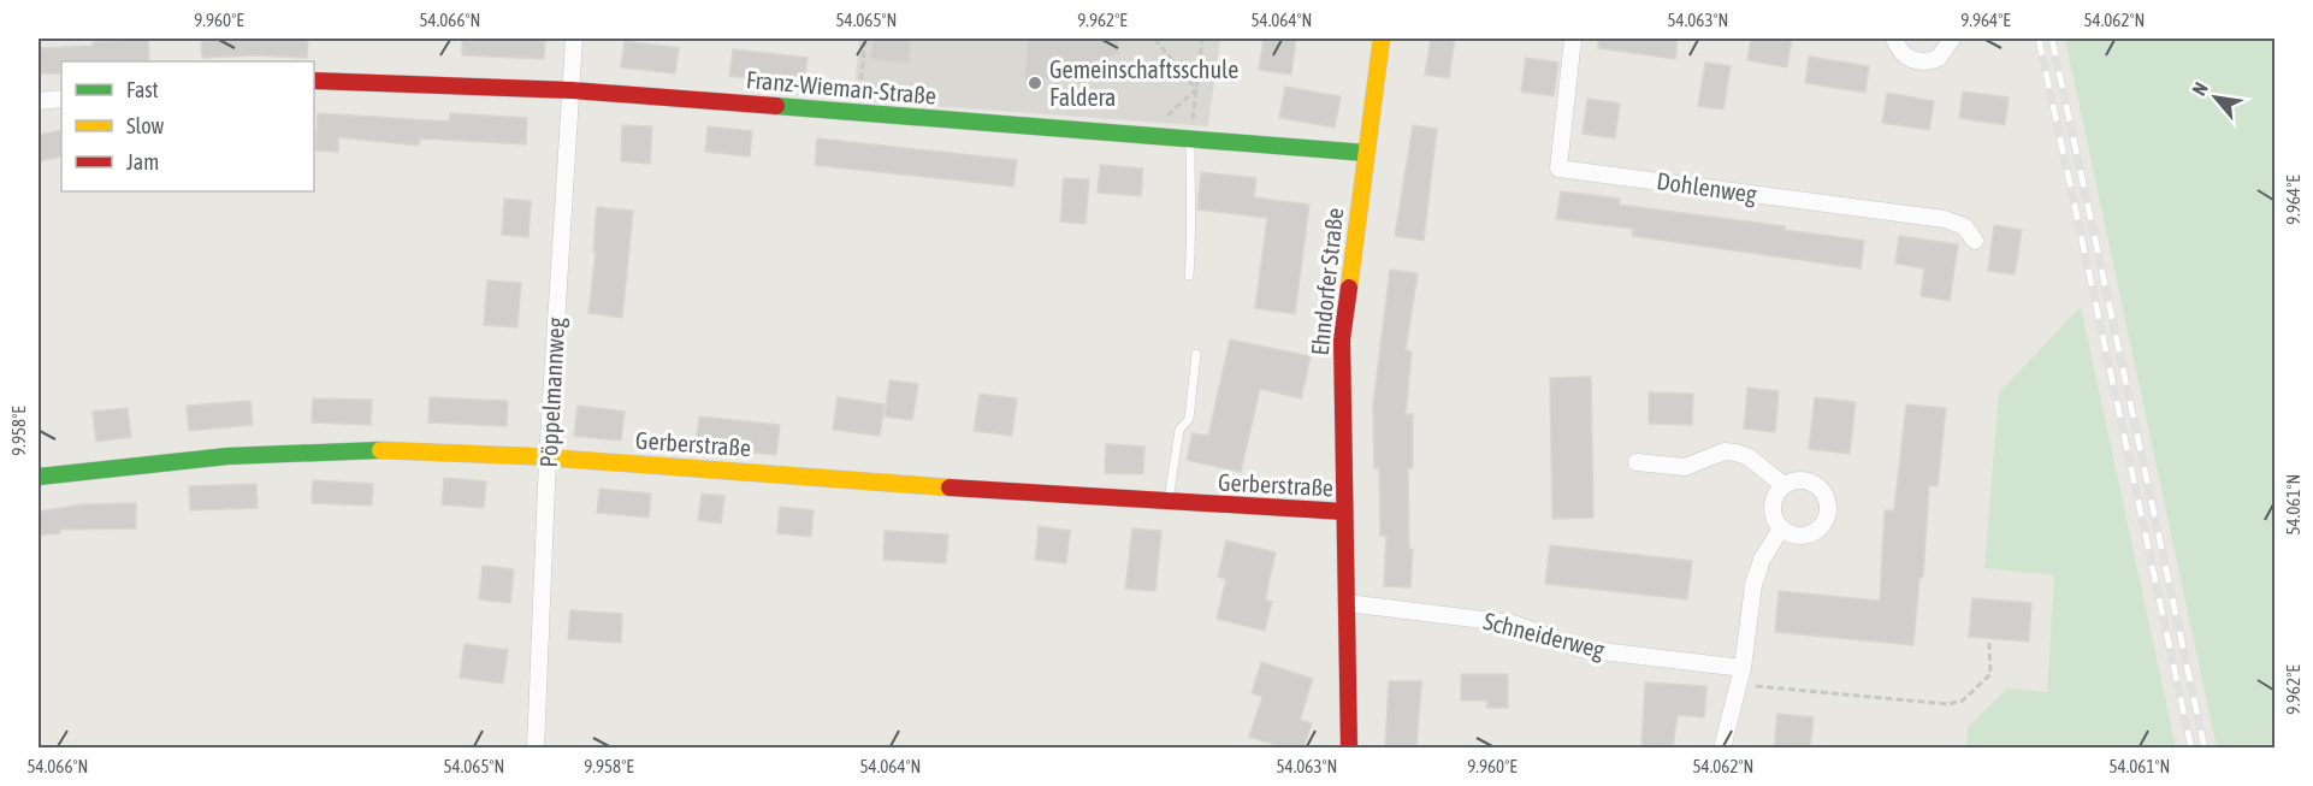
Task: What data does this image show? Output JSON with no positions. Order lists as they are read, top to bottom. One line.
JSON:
{"streets":{"street":["Franz-Wieman-Straße","Dohlenweg","Ehndorfer Straße","Pöppelmannweg","Gerberstraße","Schneiderweg"]},"crossings":[["Franz-Wieman-Straße","Ehndorfer Straße"],["Franz-Wieman-Straße","Pöppelmannweg"],["Ehndorfer Straße","Gerberstraße"],["Ehndorfer Straße","Schneiderweg"],["Pöppelmannweg","Gerberstraße"]],"places":["Gemeinschaftsschule Faldera"],"legend":["Fast","Slow","Jam"],"north":"top left","coordinates":["9.960°E","54.066°N","54.065°N","9.962°E","54.064°N","54.063°N","9.964°E","54.062°N","9.958°E","54.061°N"]}
